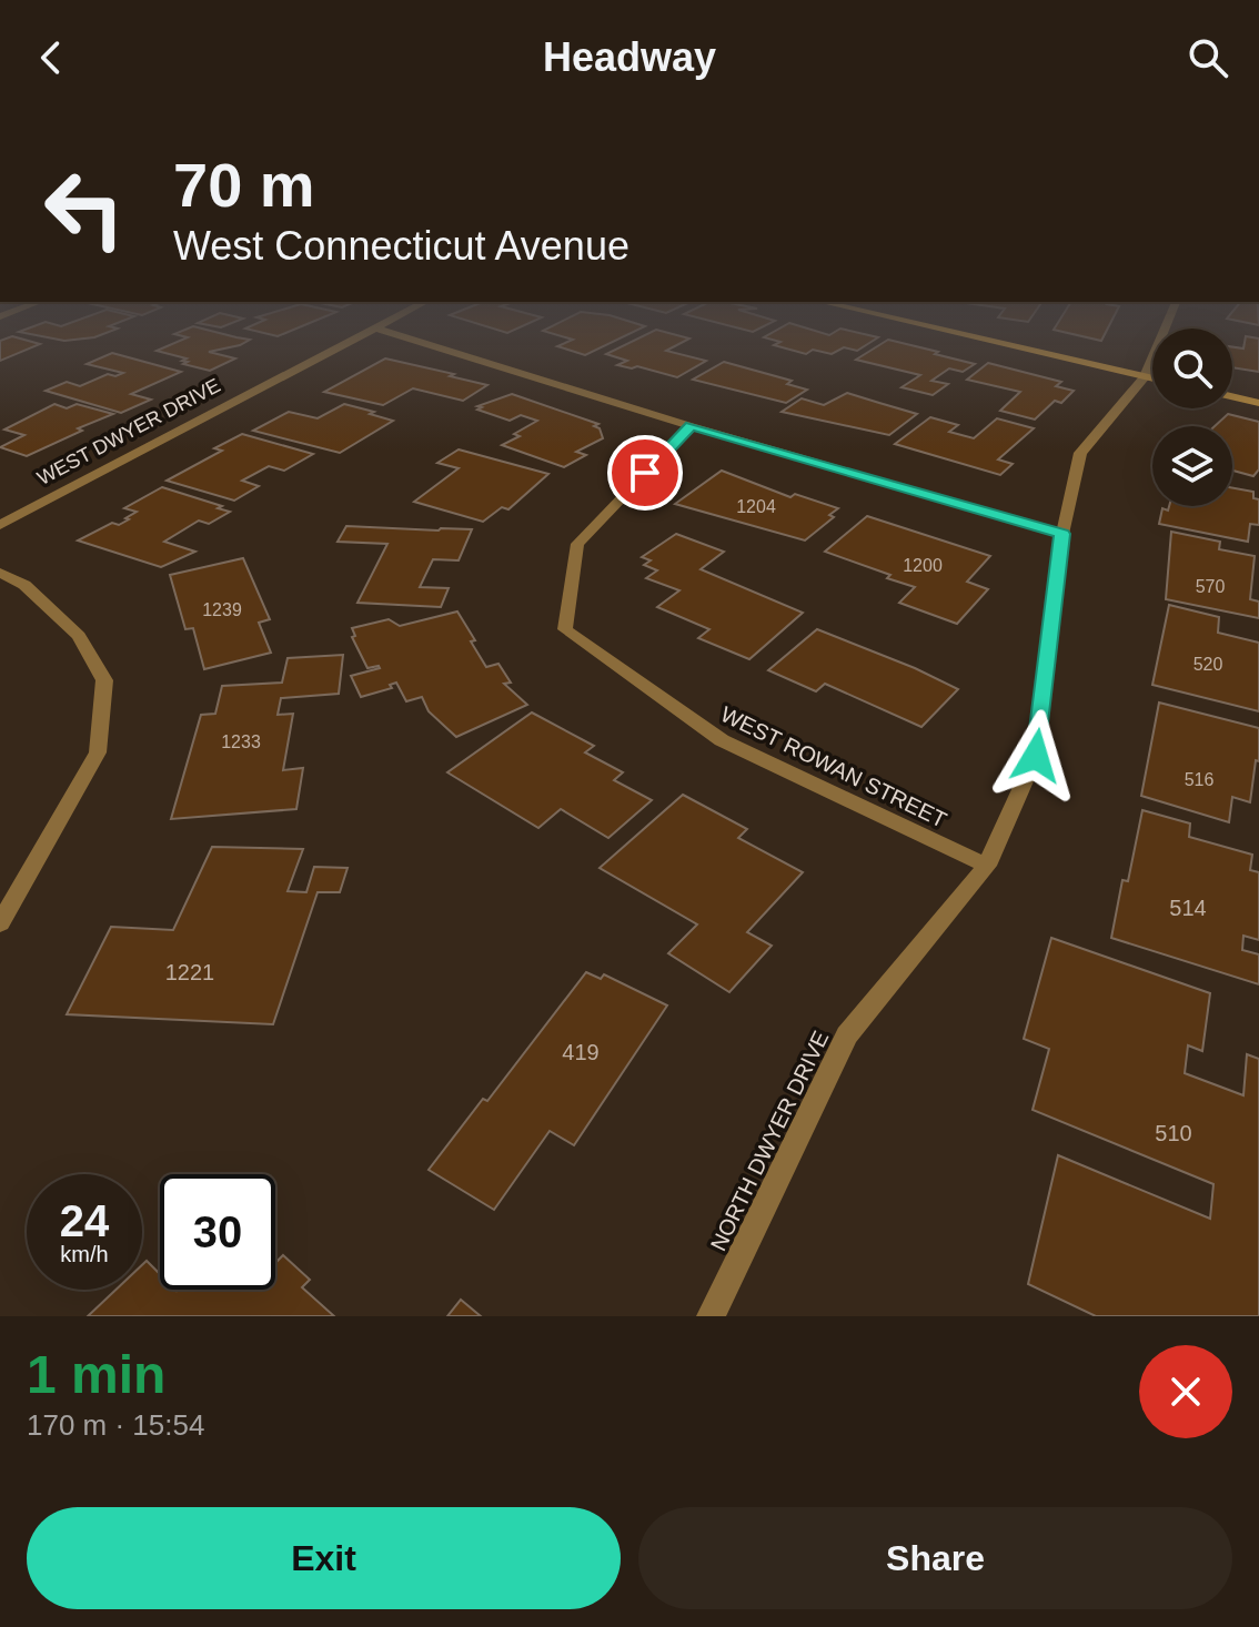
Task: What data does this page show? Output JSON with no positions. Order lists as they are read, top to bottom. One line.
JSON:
{"streets":{"street":["WEST DWYER DRIVE","WEST ROWAN STREET","NORTH DWYER DRIVE"]},"crossings":[["WEST ROWAN STREET","NORTH DWYER DRIVE"]],"house_numbers":["1204","1200","570","1239","520","1233","516","514","1221","419","510"],"page":{"header":"Headway","turn":["70 m","West Connecticut Avenue"],"speed":"24 km/h","limit":"30","heading":["1 min","170 m · 15:54"],"buttons":["Exit","Share"]}}
